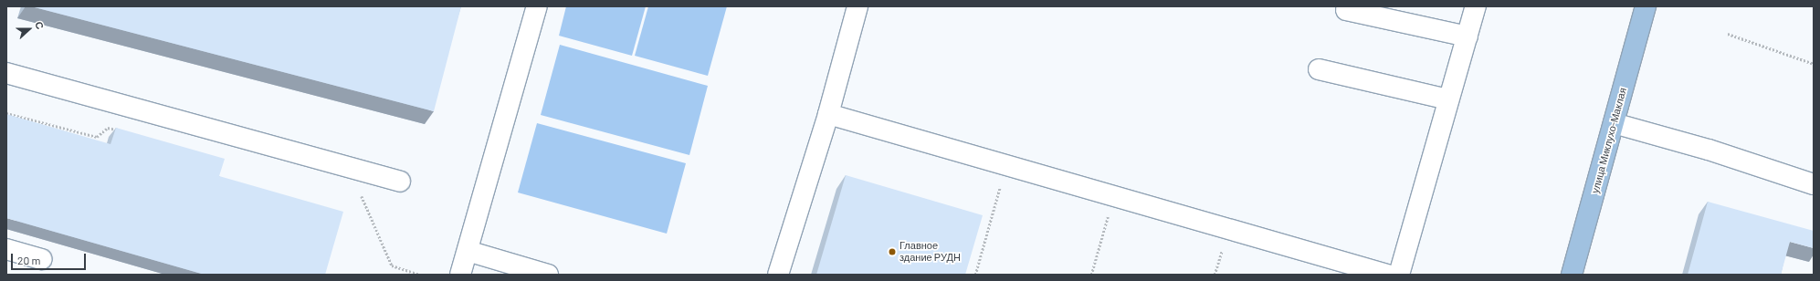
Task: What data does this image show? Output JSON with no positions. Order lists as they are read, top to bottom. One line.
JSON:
{"streets":{"main road":["улица Миклухо-Маклая"]},"places":["Главное здание РУДН"],"scale_bar":"20 m","north":"right"}
